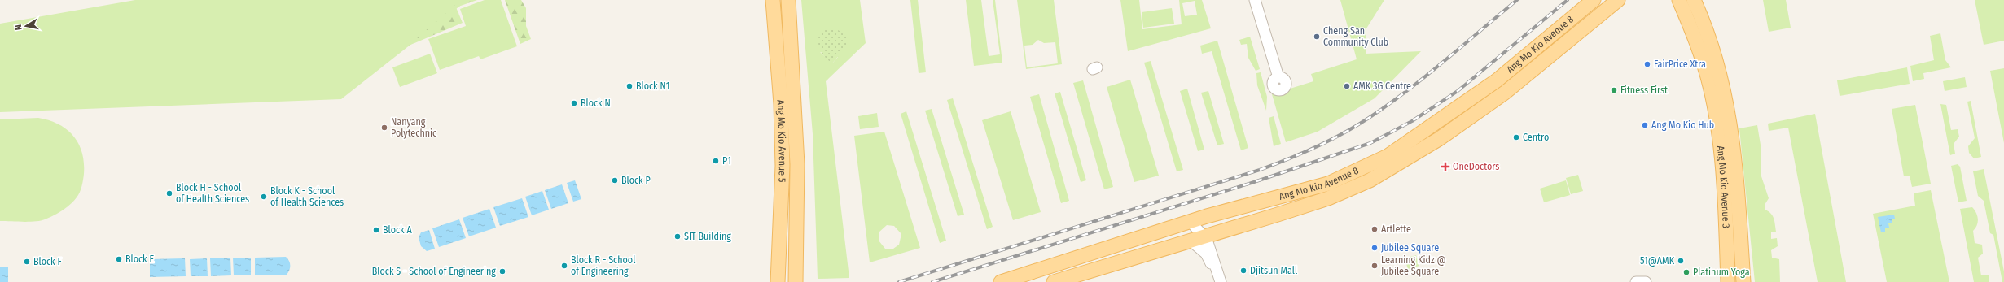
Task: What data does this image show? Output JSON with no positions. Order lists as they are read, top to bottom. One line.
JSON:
{"streets":{"main road":["Ang Mo Kio Avenue 8","Ang Mo Kio Avenue 5","Ang Mo Kio Avenue 3"]},"places":{"other":["Cheng San Community Club","FairPrice Xtra","Block N1","AMK 3G Centre","Fitness First","Block N","Ang Mo Kio Hub","Nanyang Polytechnic","Centro","P1","Block P","Block H - School of Health Sciences","Block K - School of Health Sciences","Artlette","Block A","SIT Building","Jubilee Square","Block E","51@AMK","Block F","Block R - School of Engineering","Learning Kidz @ Jubilee Square","Djitsun Mall","Block S - School of Engineering","Platinum Yoga"],"health":["OneDoctors"]},"north":"left"}
